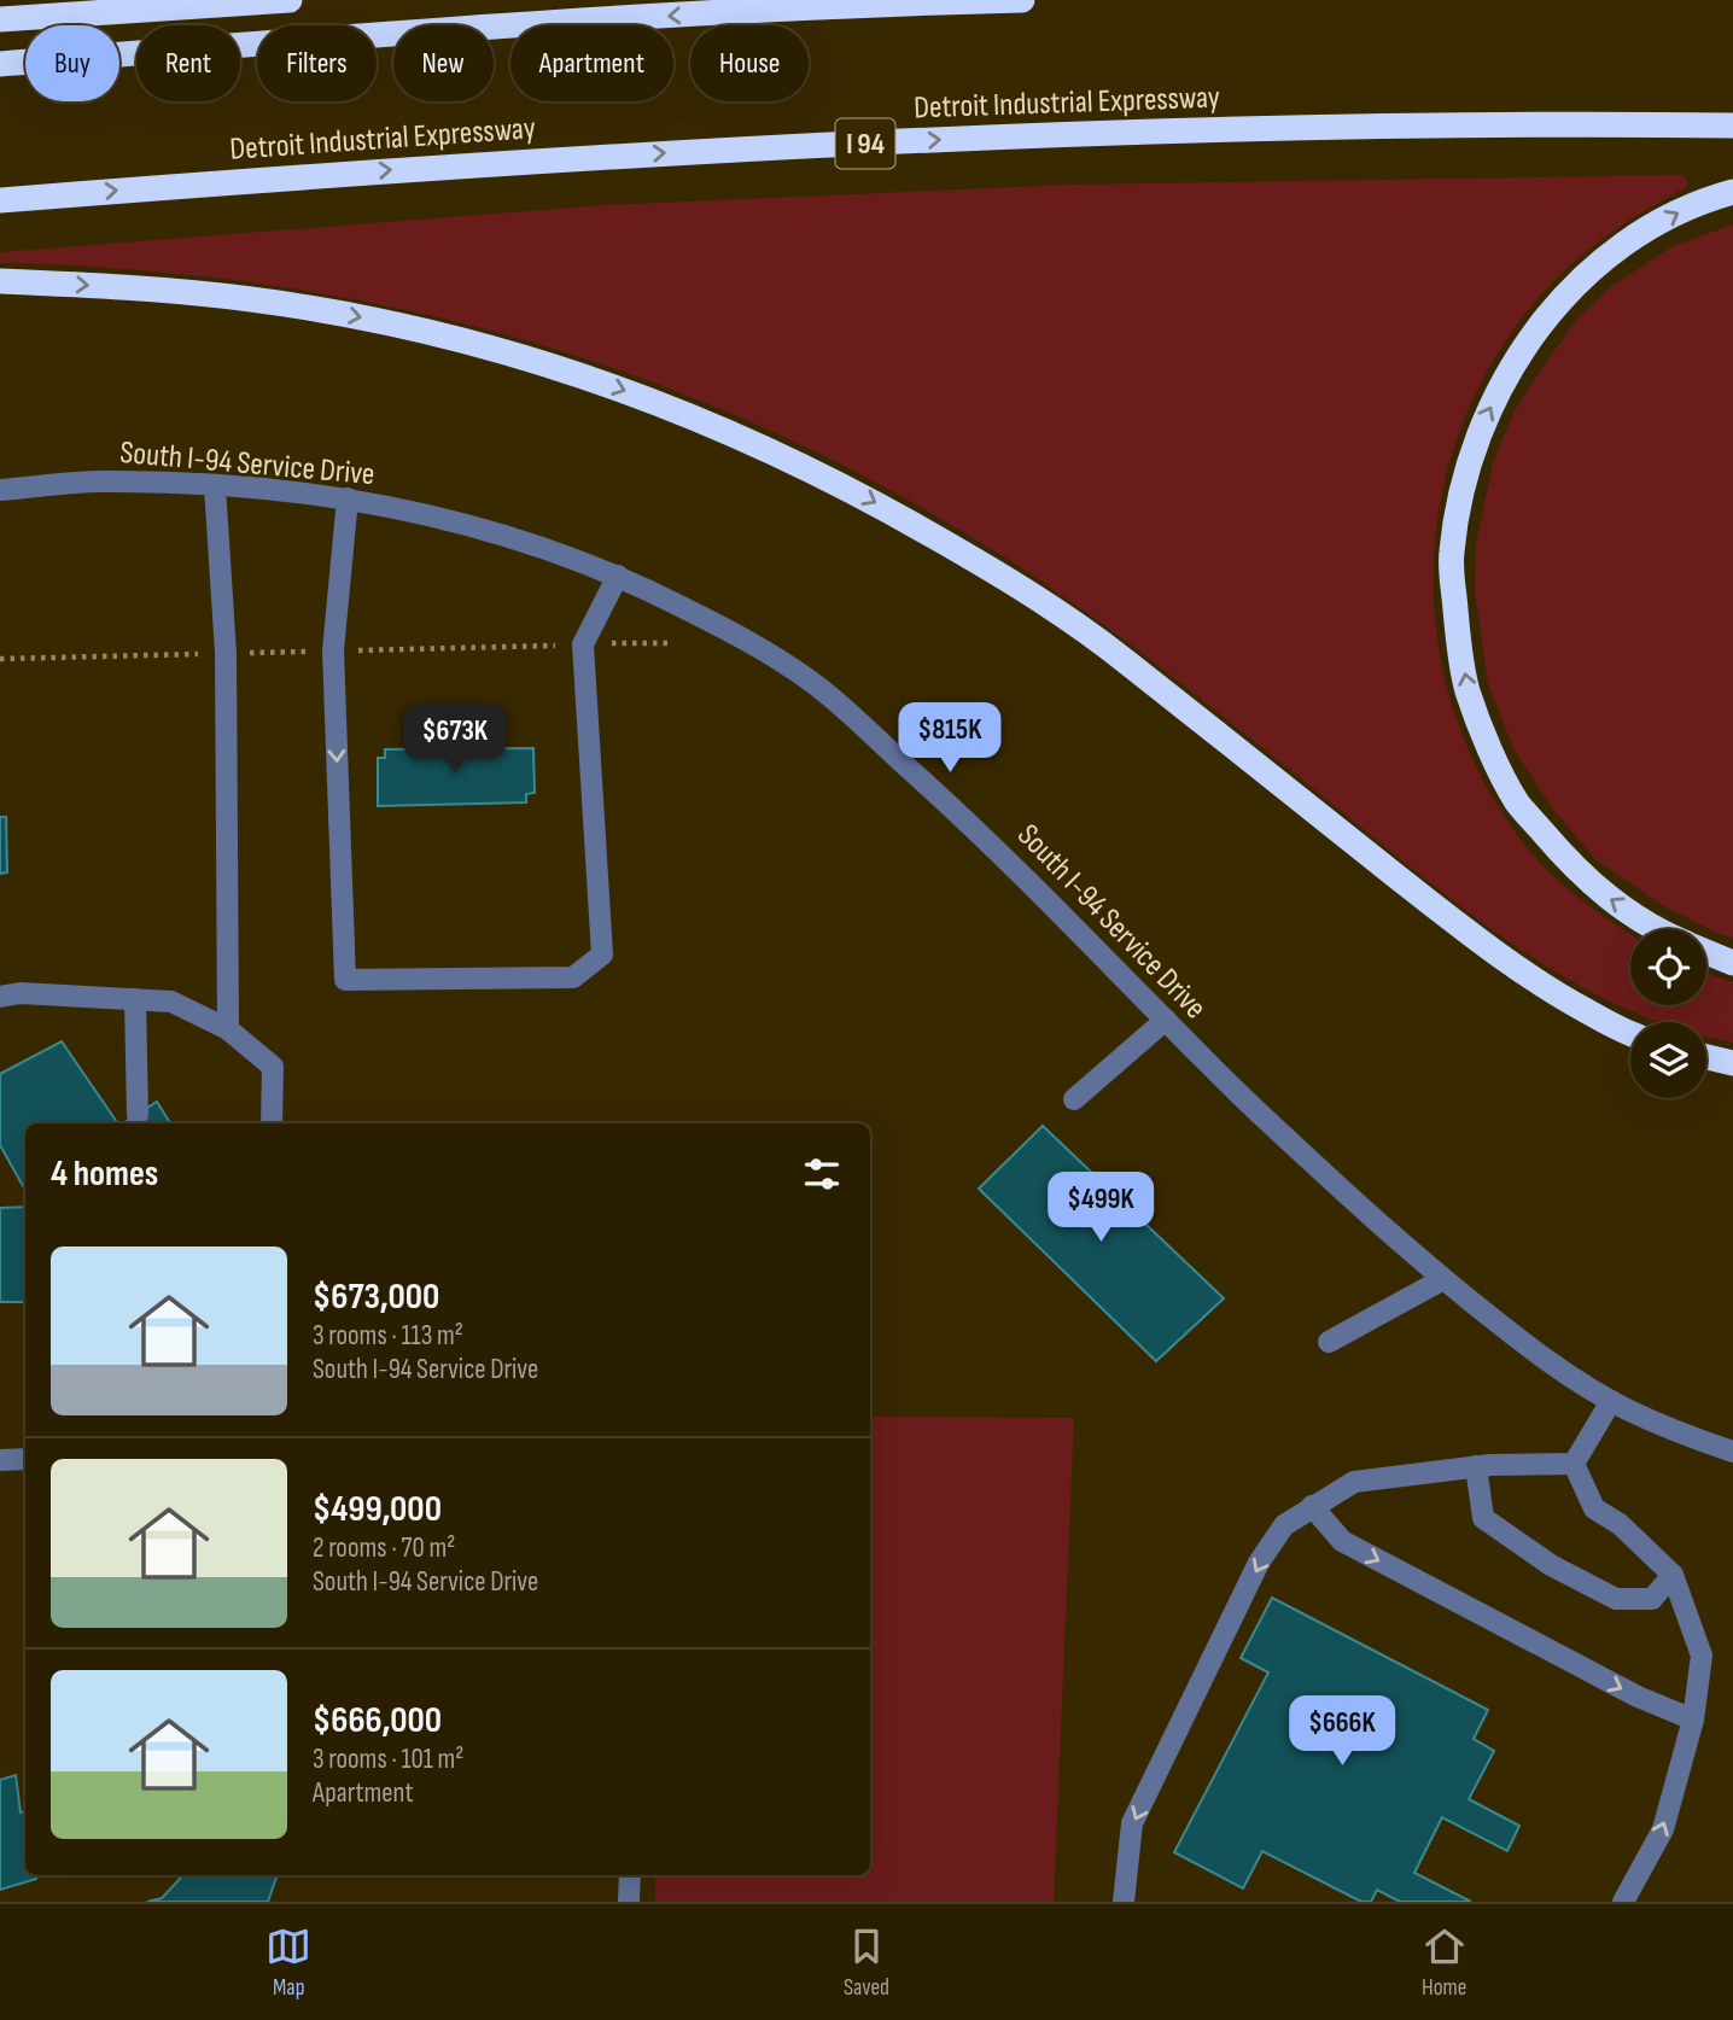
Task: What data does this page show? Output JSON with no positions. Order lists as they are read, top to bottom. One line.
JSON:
{"streets":{"highway":["Detroit Industrial Expressway","I 94"],"street":["South I-94 Service Drive"]},"page":{"chip":["Buy","Rent","Filters","New","Apartment","House"],"price":["$815K","$673K","$499K","$666K"],"heading":"4 homes","list":[{"name":"$673,000","note":"3 rooms · 113 m² · South I-94 Service Drive"},{"name":"$499,000","note":"2 rooms · 70 m² · South I-94 Service Drive"},{"name":"$666,000","note":"3 rooms · 101 m² · Apartment"}],"tabs":["Map","Saved","Home"]}}
